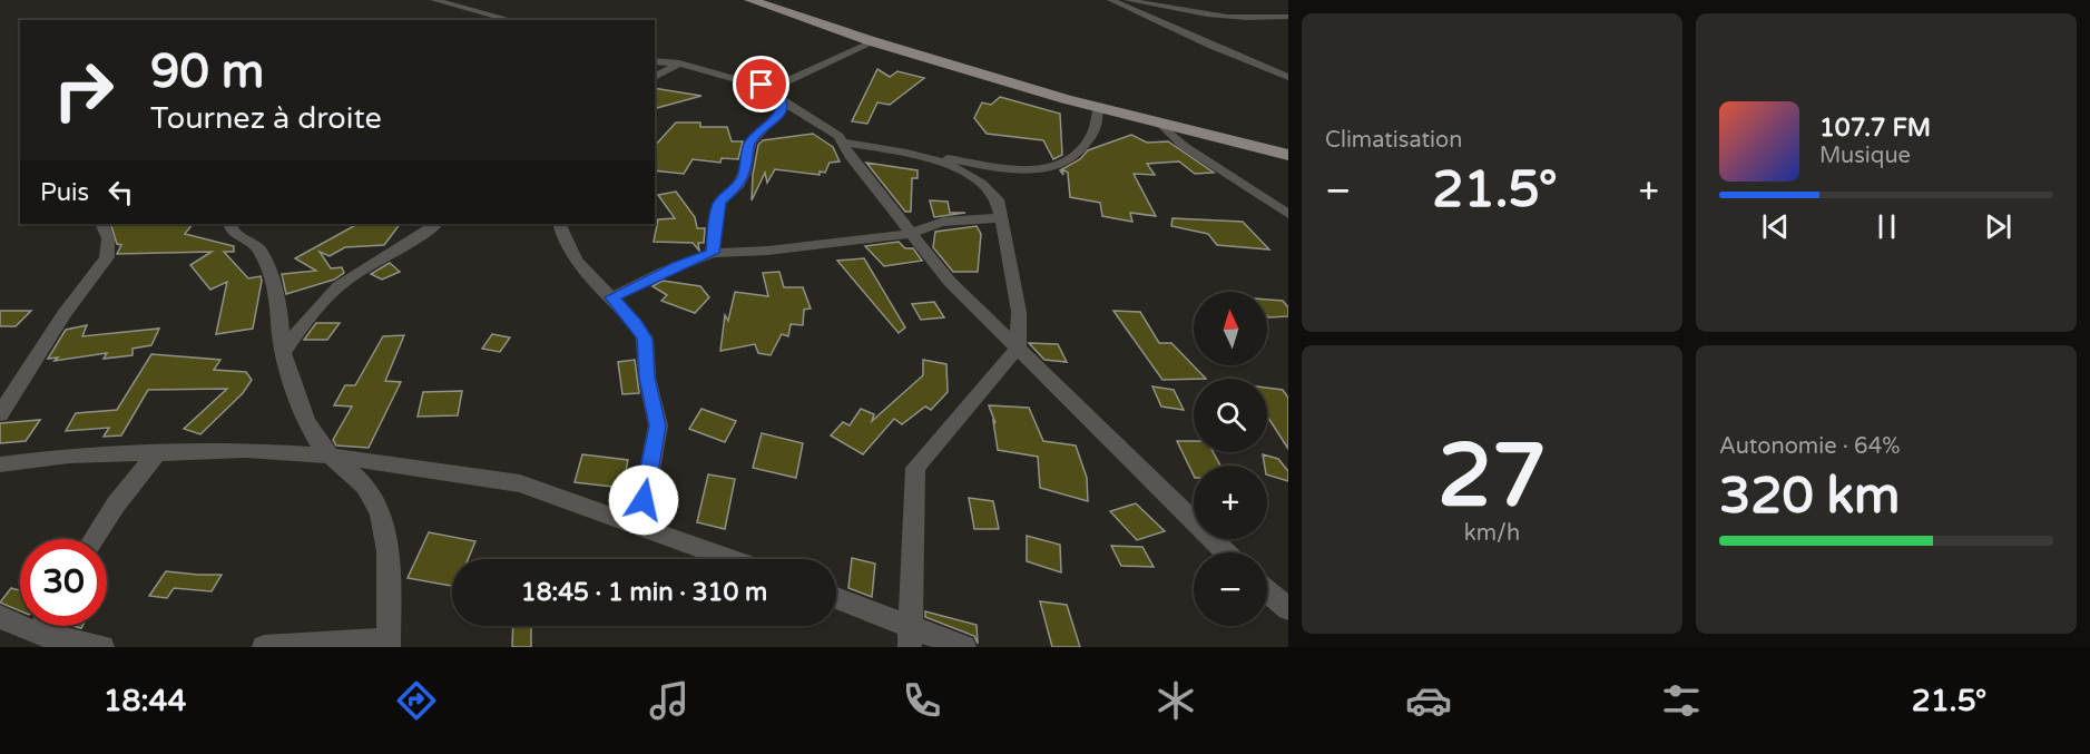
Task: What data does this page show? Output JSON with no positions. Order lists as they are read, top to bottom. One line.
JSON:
{"north":"top","page":{"tile":["Climatisation",["27","km/h"],["Autonomie · 64%","320 km"]],"turn":["90 m","Tournez à droite"],"song":["107.7 FM","Musique"],"then":"Puis","heat":["−","21.5°","+"],"map_buttons":["+","−"],"limit":"30","trip":"18:45 · 1 min · 310 m","tabs":["18:44","21.5°"]}}
